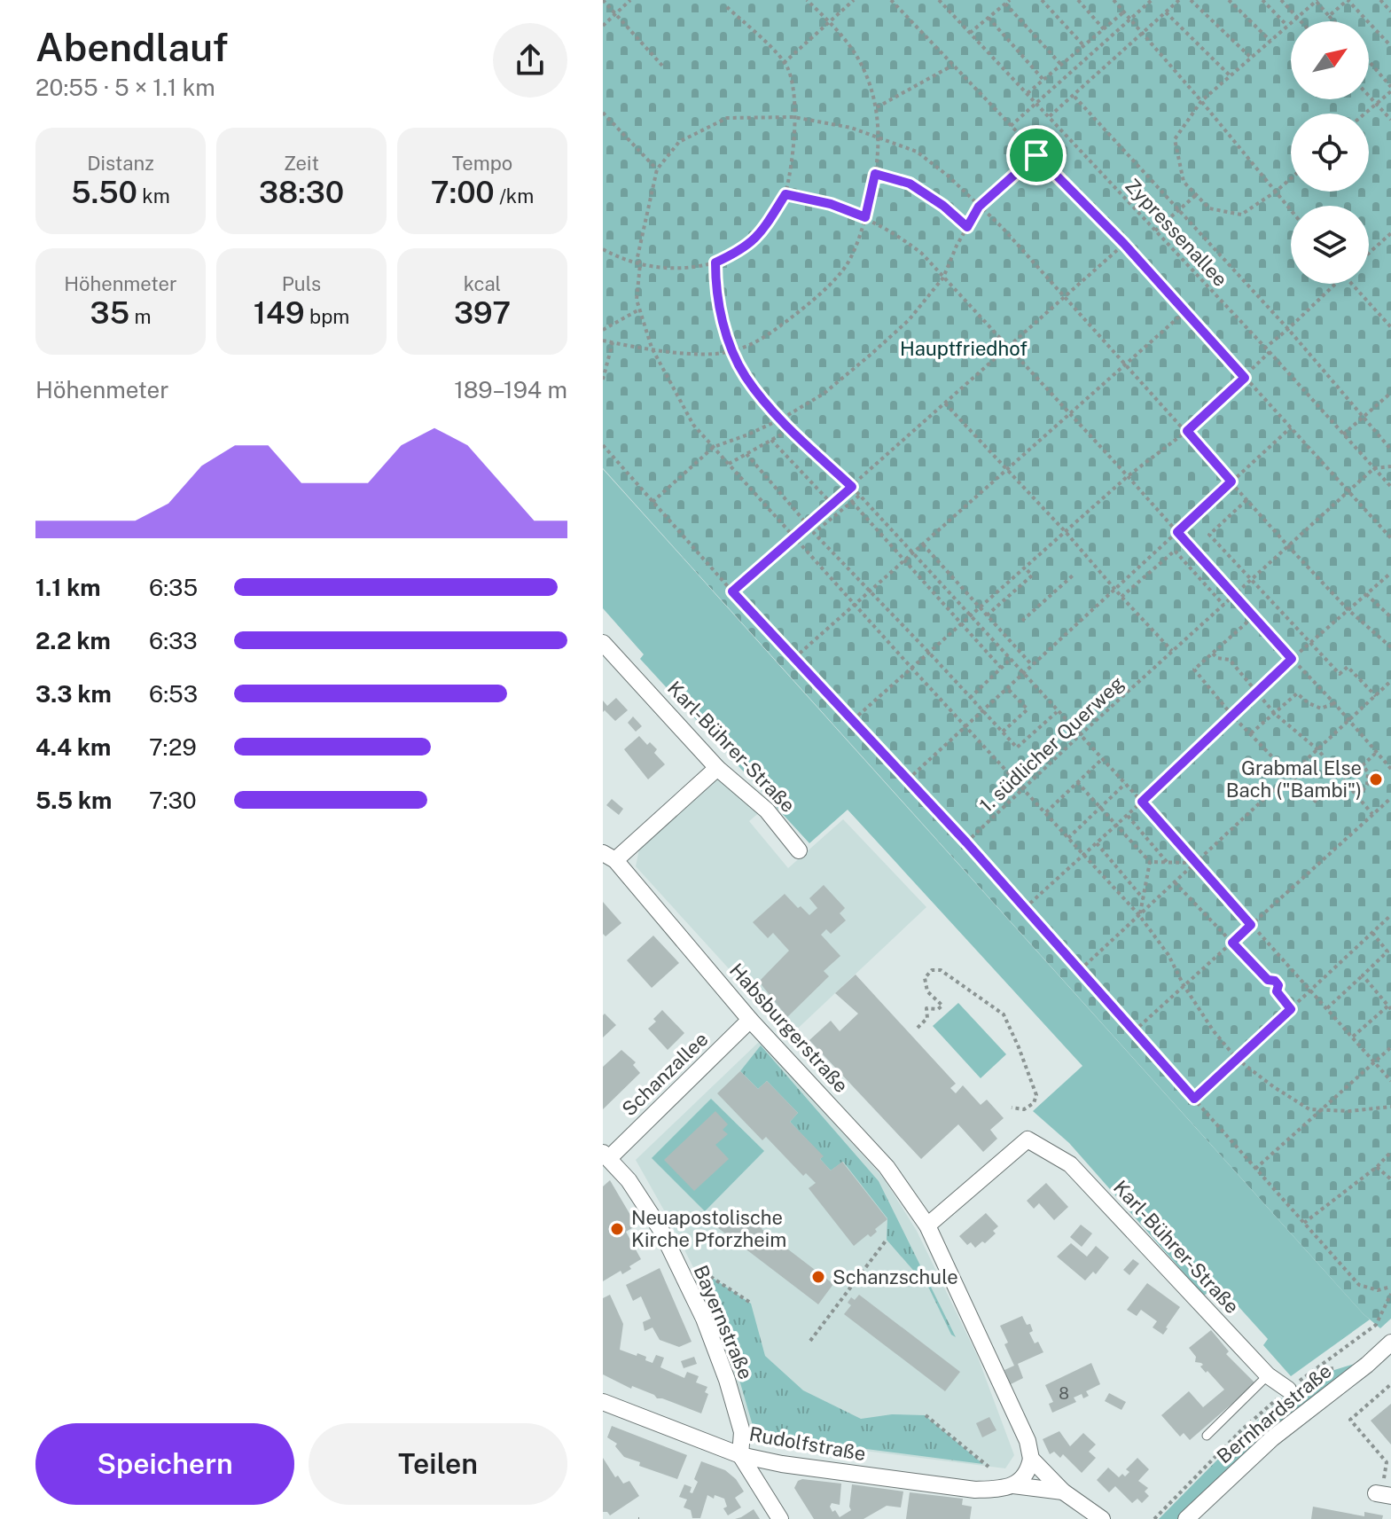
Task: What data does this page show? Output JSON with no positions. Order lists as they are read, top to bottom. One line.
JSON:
{"streets":{"street":["Karl-Bührer-Straße","Habsburgerstraße","Schanzallee","Bayernstraße","Bernhardstraße","Rudolfstraße"],"path":["Zypressenallee","1. südlicher Querweg"]},"crossings":[["Zypressenallee","1. südlicher Querweg"],["Karl-Bührer-Straße","Habsburgerstraße"],["Habsburgerstraße","Schanzallee"],["Habsburgerstraße","Rudolfstraße"],["Schanzallee","Bayernstraße"],["Bayernstraße","Rudolfstraße"]],"parks":["Hauptfriedhof"],"places":["Grabmal Else Bach (\"Bambi\")","Neuapostolische Kirche Pforzheim","Schanzschule"],"house_numbers":["8"],"north":"top right","page":{"heading":["Abendlauf","20:55 · 5 × 1.1 km"],"stats":[["Distanz","5.50 km"],["Zeit","38:30"],["Tempo","7:00 /km"],["Höhenmeter","35 m"],["Puls","149 bpm"],["kcal","397"]],"chart":["Höhenmeter","189–194 m"],"list":[{"name":"1.1 km","note":"6:35"},{"name":"2.2 km","note":"6:33"},{"name":"3.3 km","note":"6:53"},{"name":"4.4 km","note":"7:29"},{"name":"5.5 km","note":"7:30"}],"buttons":["Speichern","Teilen"]}}
